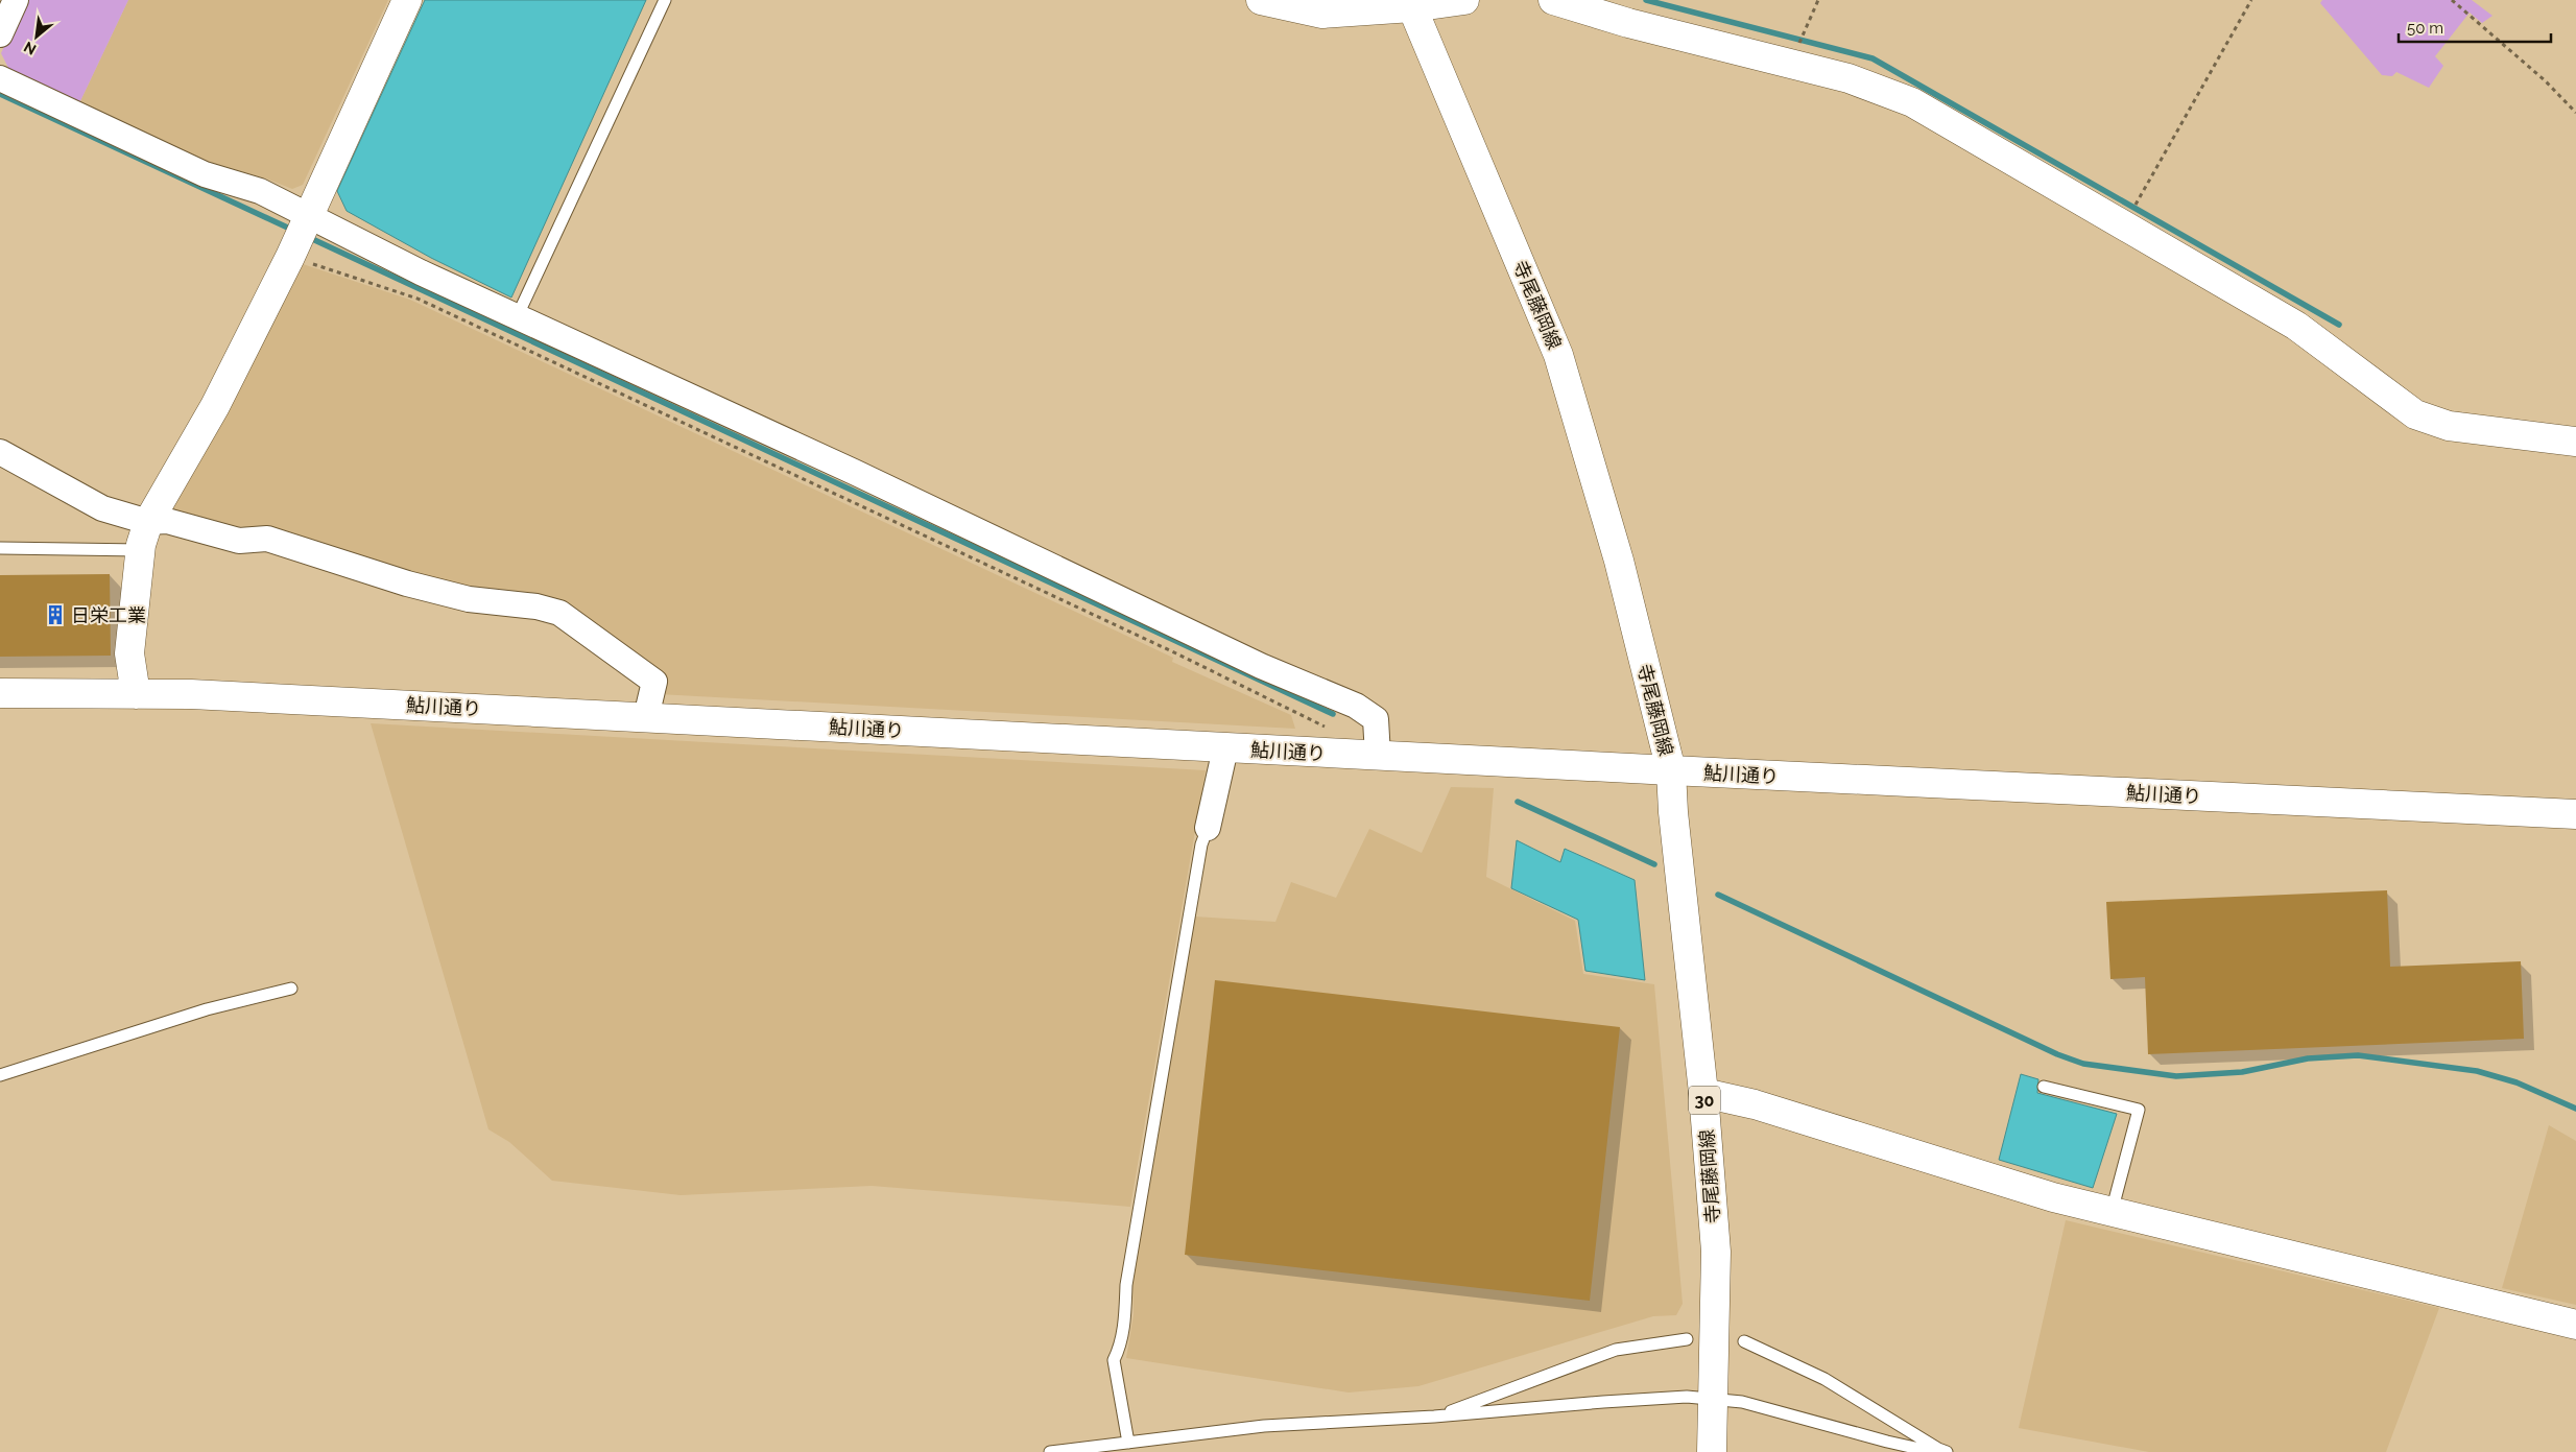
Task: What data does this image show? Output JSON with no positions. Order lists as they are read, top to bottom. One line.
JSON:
{"streets":{"street":["寺尾藤岡線","鮎川通り","30"]},"crossings":[["寺尾藤岡線","鮎川通り"]],"places":{"building":["日栄工業"]},"scale_bar":"50 m","north":"bottom left"}
